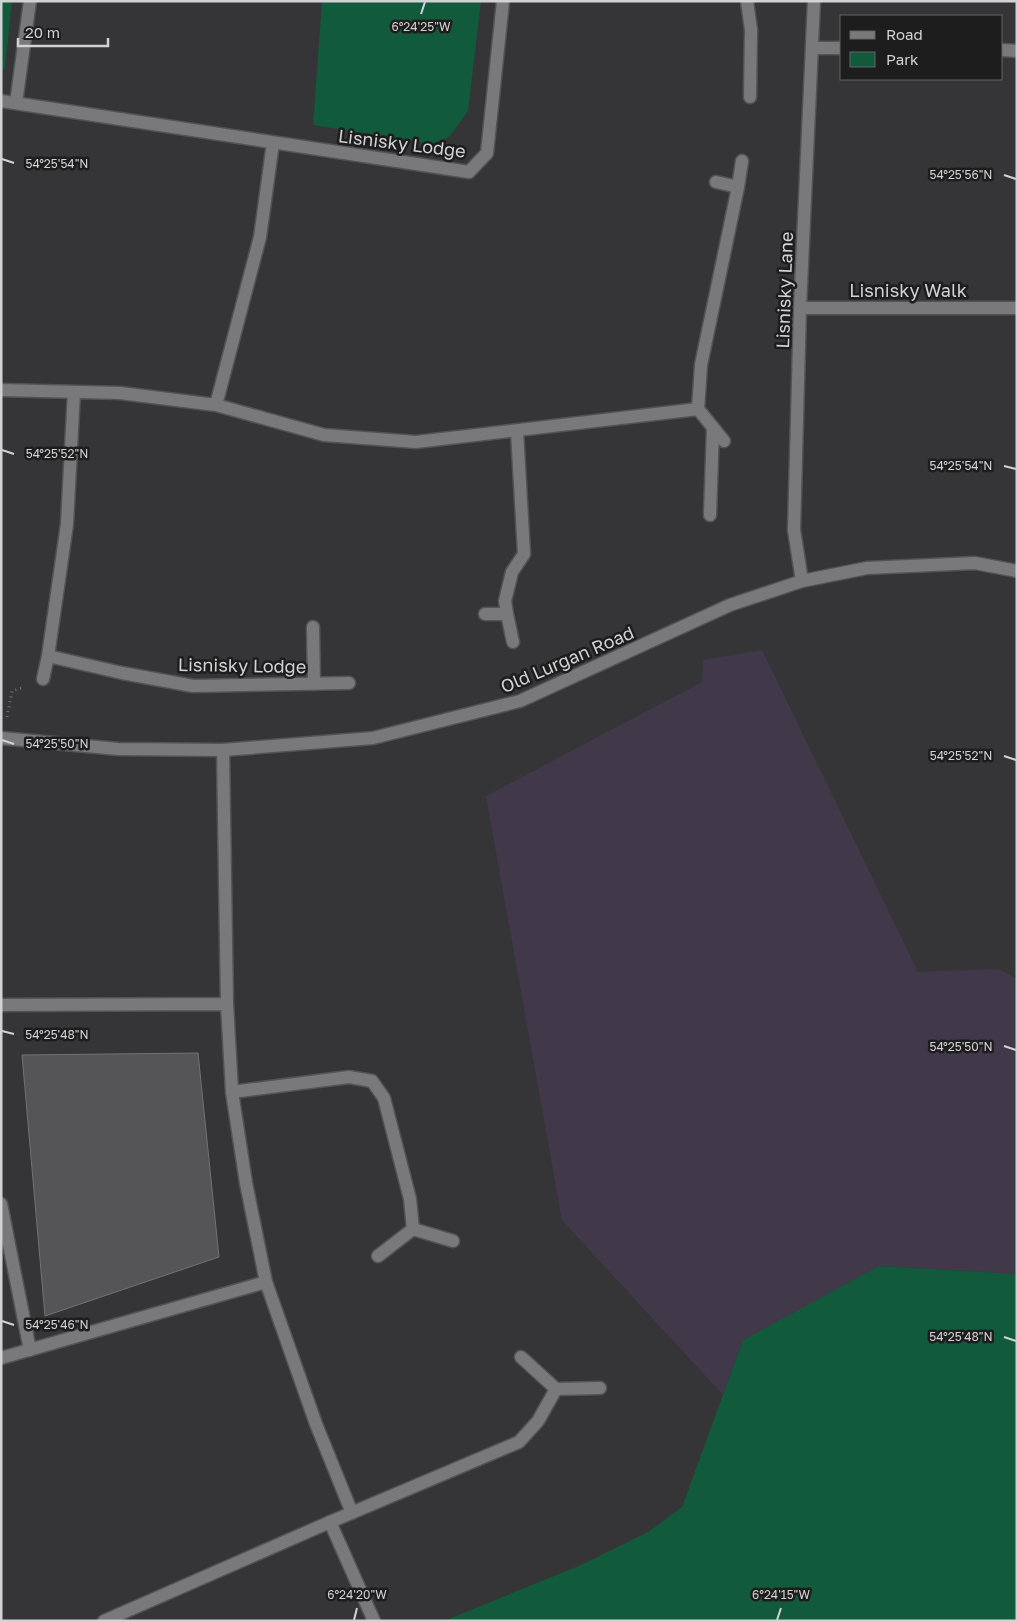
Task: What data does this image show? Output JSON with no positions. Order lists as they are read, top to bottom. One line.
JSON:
{"streets":{"street":["Lisnisky Lodge","Lisnisky Lane","Lisnisky Walk","Old Lurgan Road"]},"crossings":[["Lisnisky Lane","Lisnisky Walk"],["Lisnisky Lane","Old Lurgan Road"]],"legend":["Road","Park"],"scale_bar":"20 m","coordinates":["6°24'25\"W","54°25'54\"N","54°25'56\"N","54°25'52\"N","54°25'50\"N","54°25'48\"N","54°25'46\"N","6°24'20\"W","6°24'15\"W"]}
